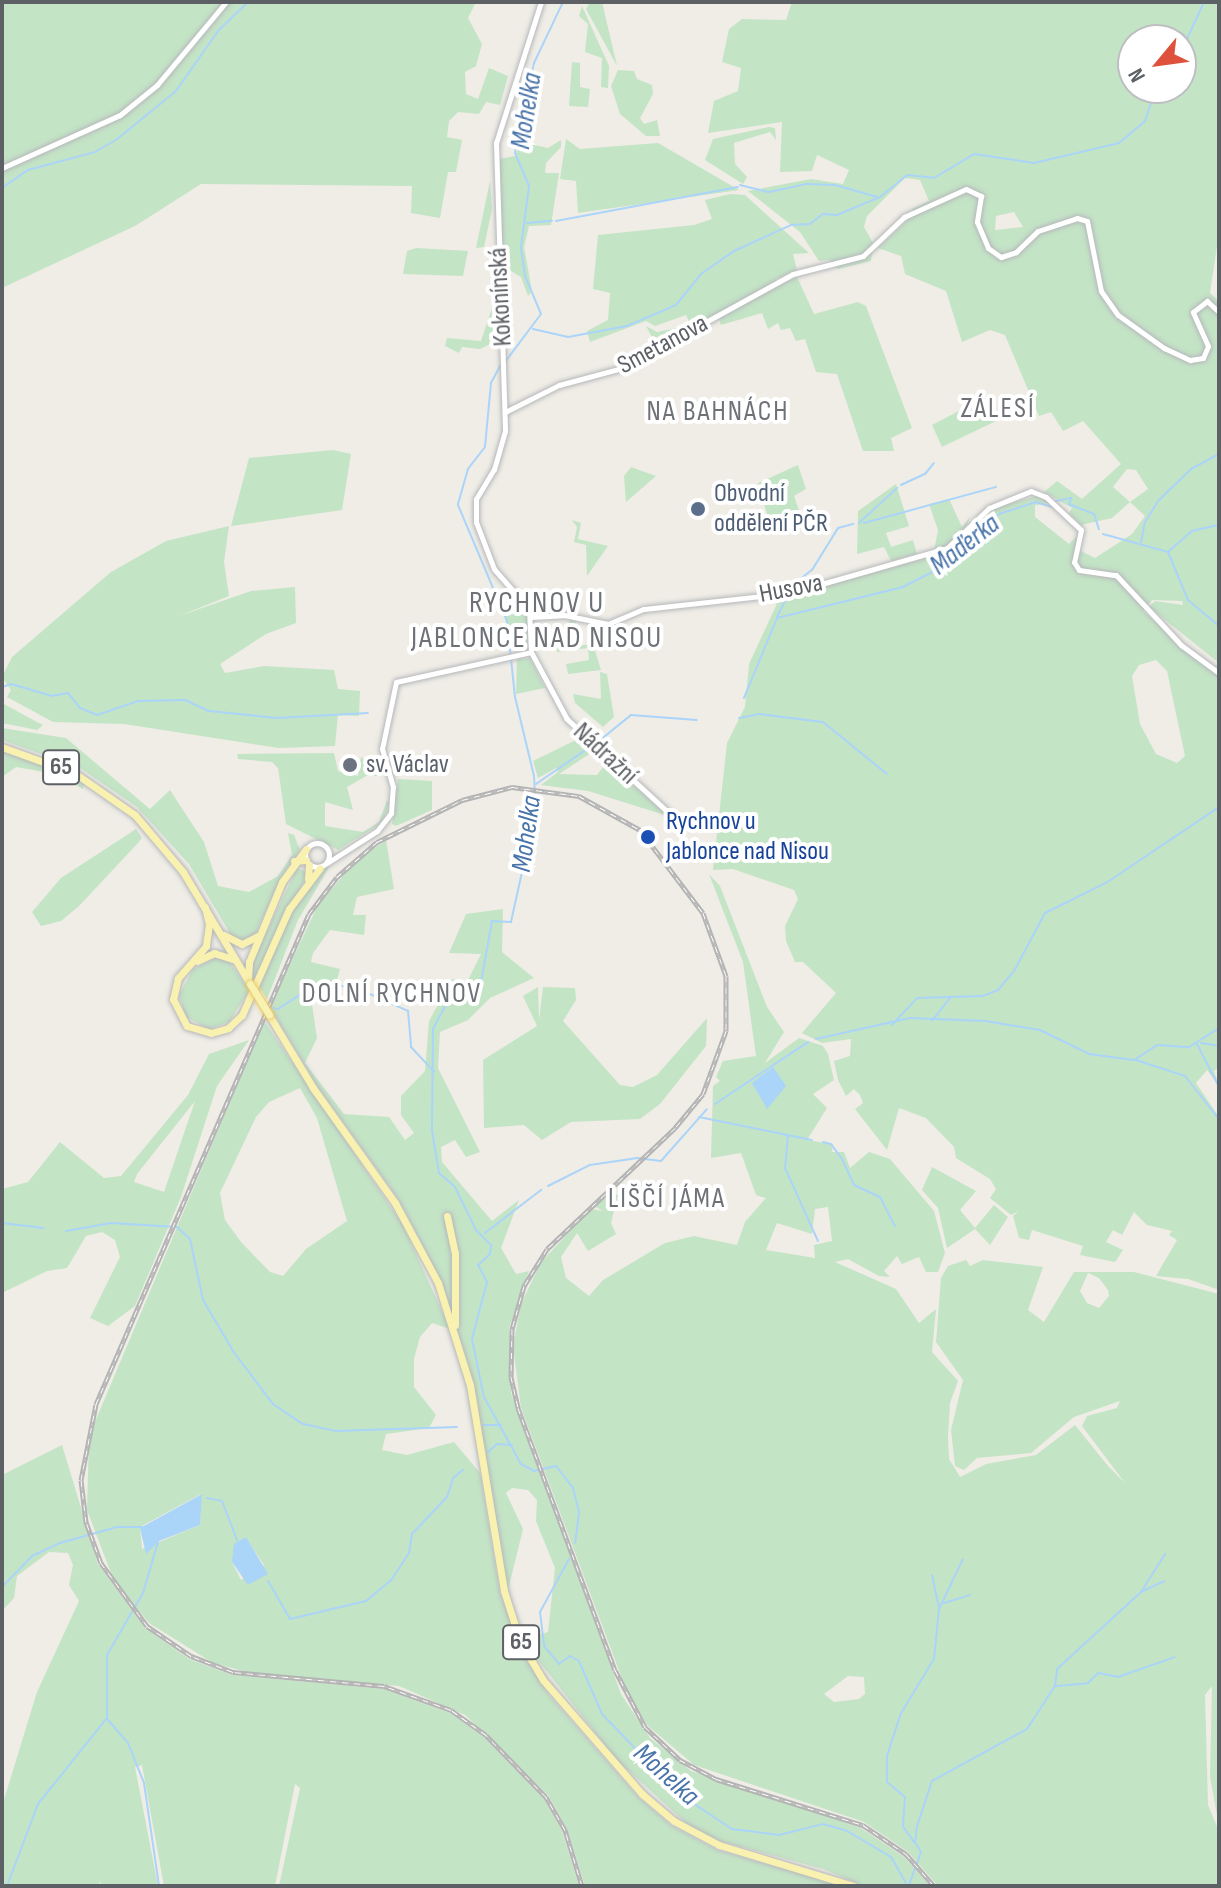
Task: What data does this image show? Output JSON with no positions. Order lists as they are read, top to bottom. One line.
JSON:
{"streets":{"main road":["65"],"street":["Kokonínská","Smetanova","Husova","Nádražní"]},"crossings":[["Kokonínská","Smetanova"],["Kokonínská","Husova"]],"districts":["ZÁLESÍ","NA BAHNÁCH","RYCHNOV U JABLONCE NAD NISOU","DOLNÍ RYCHNOV","LIŠČÍ JÁMA"],"water":["Mohelka","Maďerka"],"places":["Obvodní oddělení PČR","sv. Václav","Rychnov u Jablonce nad Nisou"],"north":"bottom left"}
